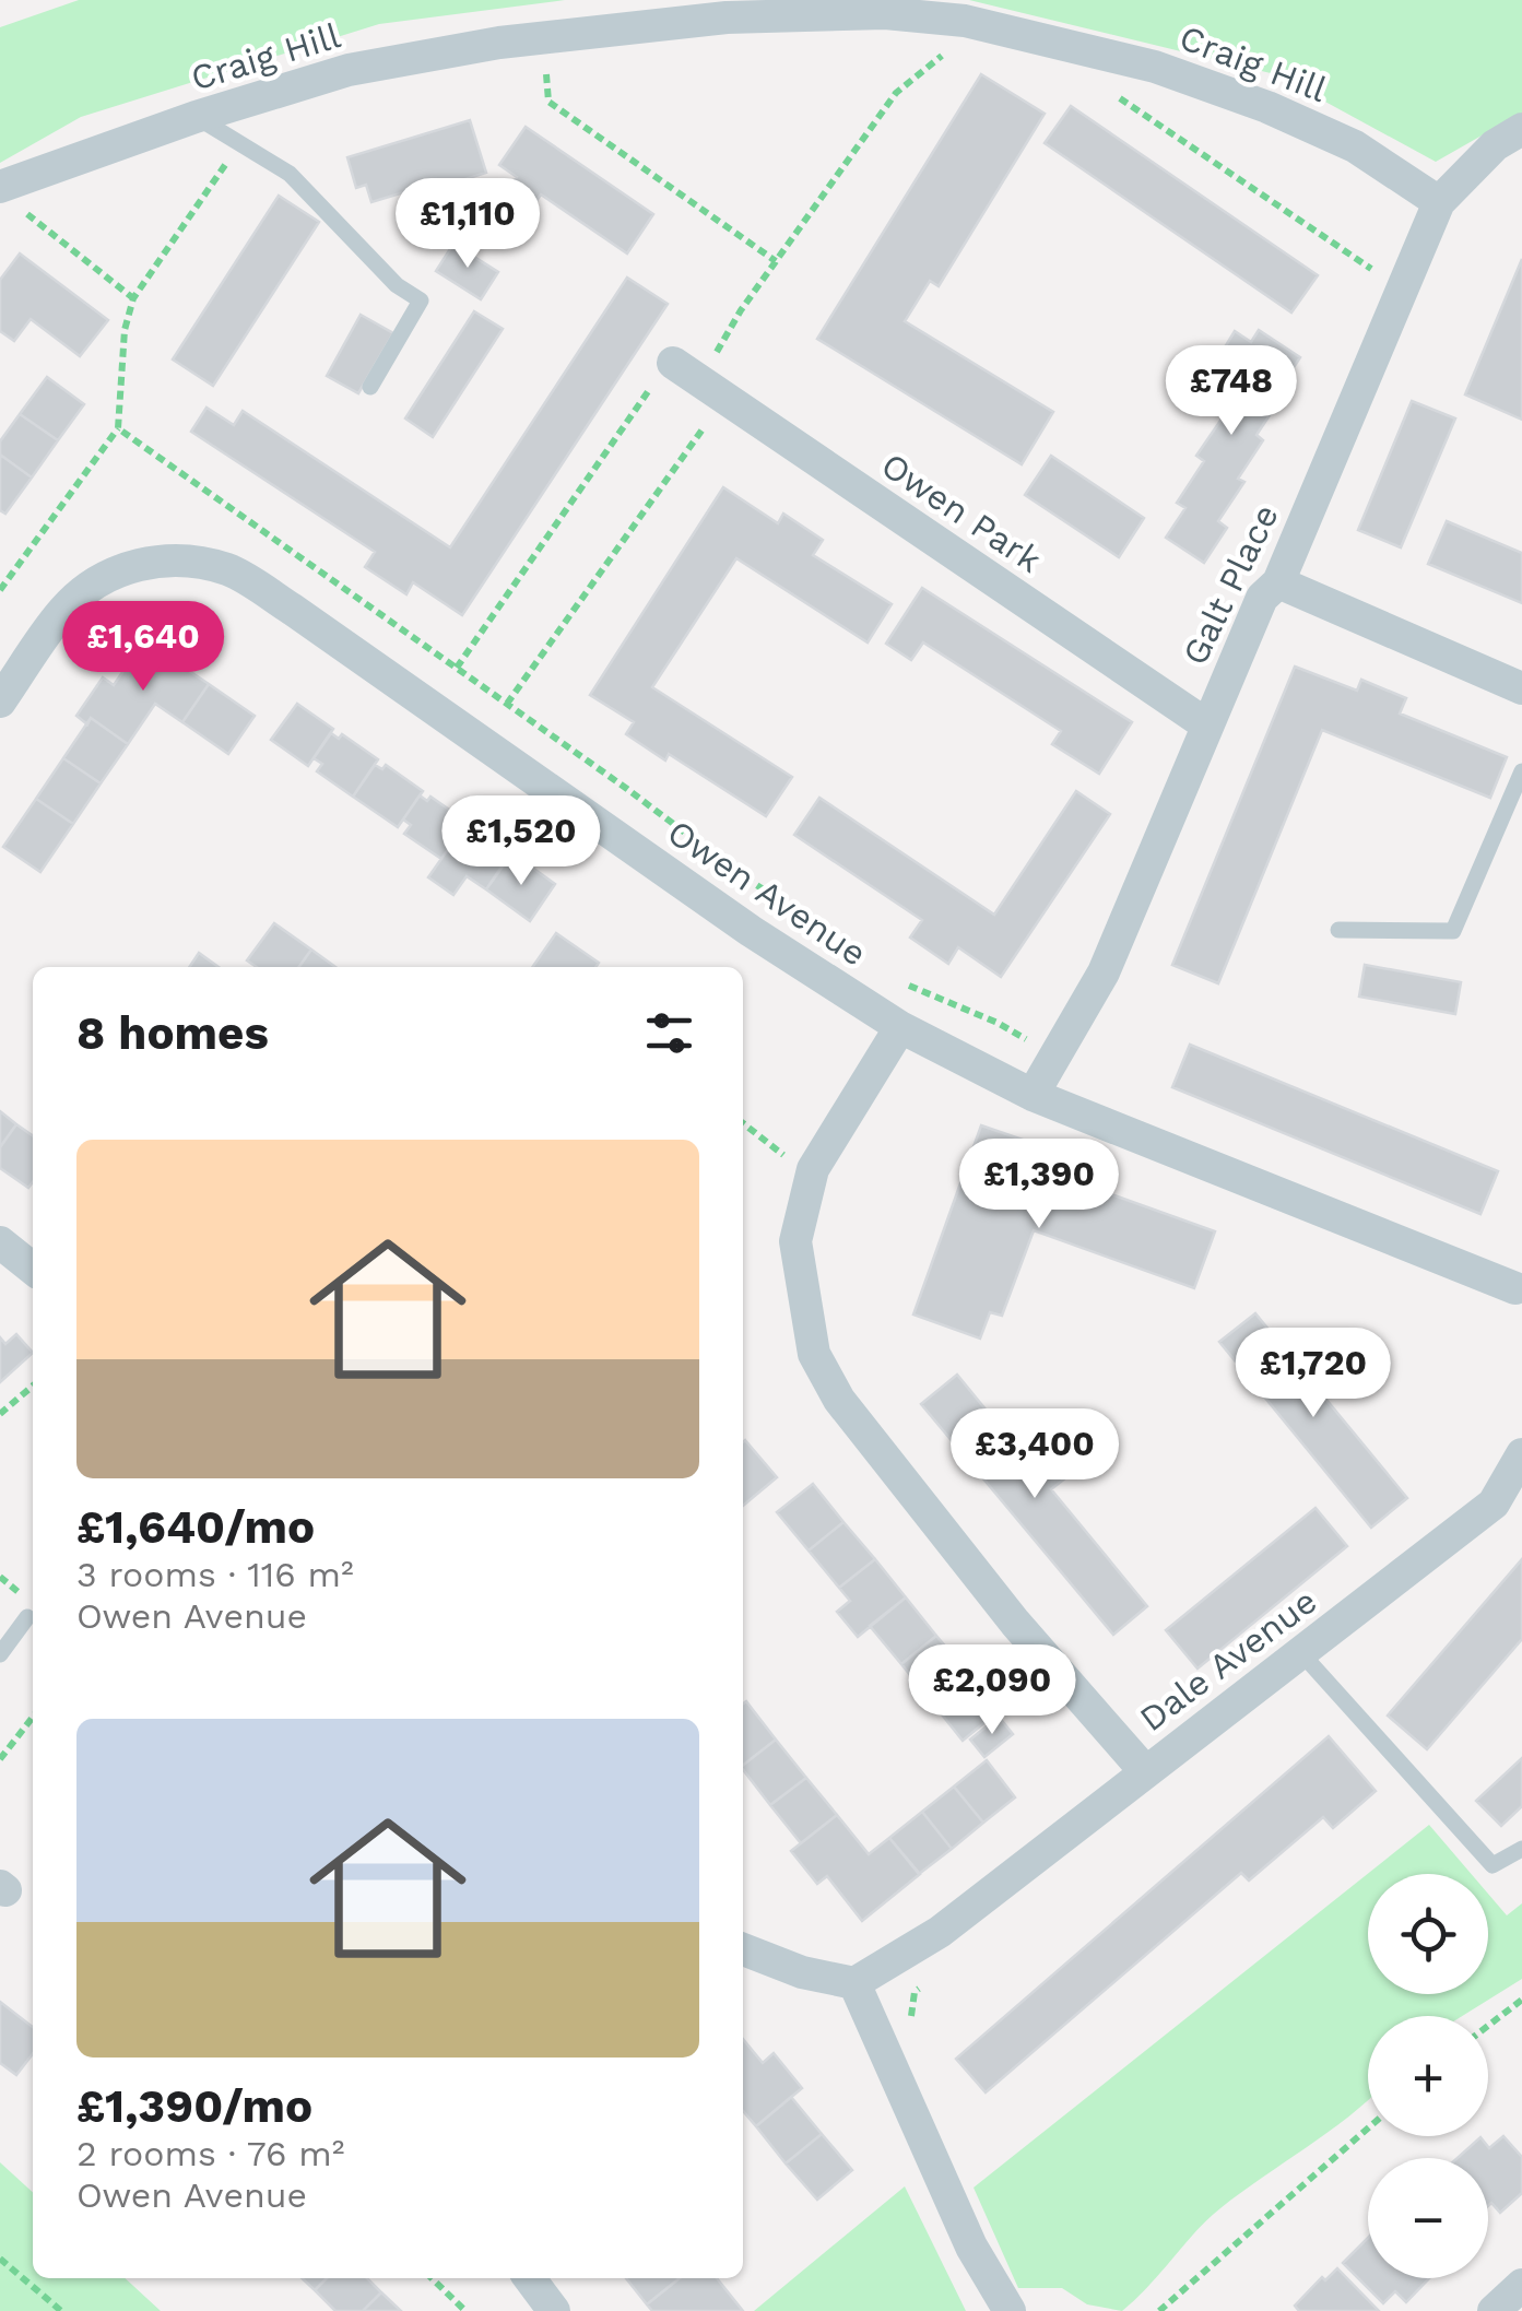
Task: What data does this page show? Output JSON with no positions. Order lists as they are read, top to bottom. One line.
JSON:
{"streets":{"street":["Craig Hill","Owen Park","Galt Place","Owen Avenue","Dale Avenue"]},"crossings":[["Craig Hill","Galt Place"],["Owen Park","Galt Place"],["Galt Place","Owen Avenue"]],"page":{"price":["£1,110","£748","£1,640","£1,520","£1,390","£1,720","£3,400","£2,090"],"heading":"8 homes","list":[{"name":"£1,640/mo","note":"3 rooms · 116 m² · Owen Avenue"},{"name":"£1,390/mo","note":"2 rooms · 76 m² · Owen Avenue"}],"map_buttons":["+","−"]}}
